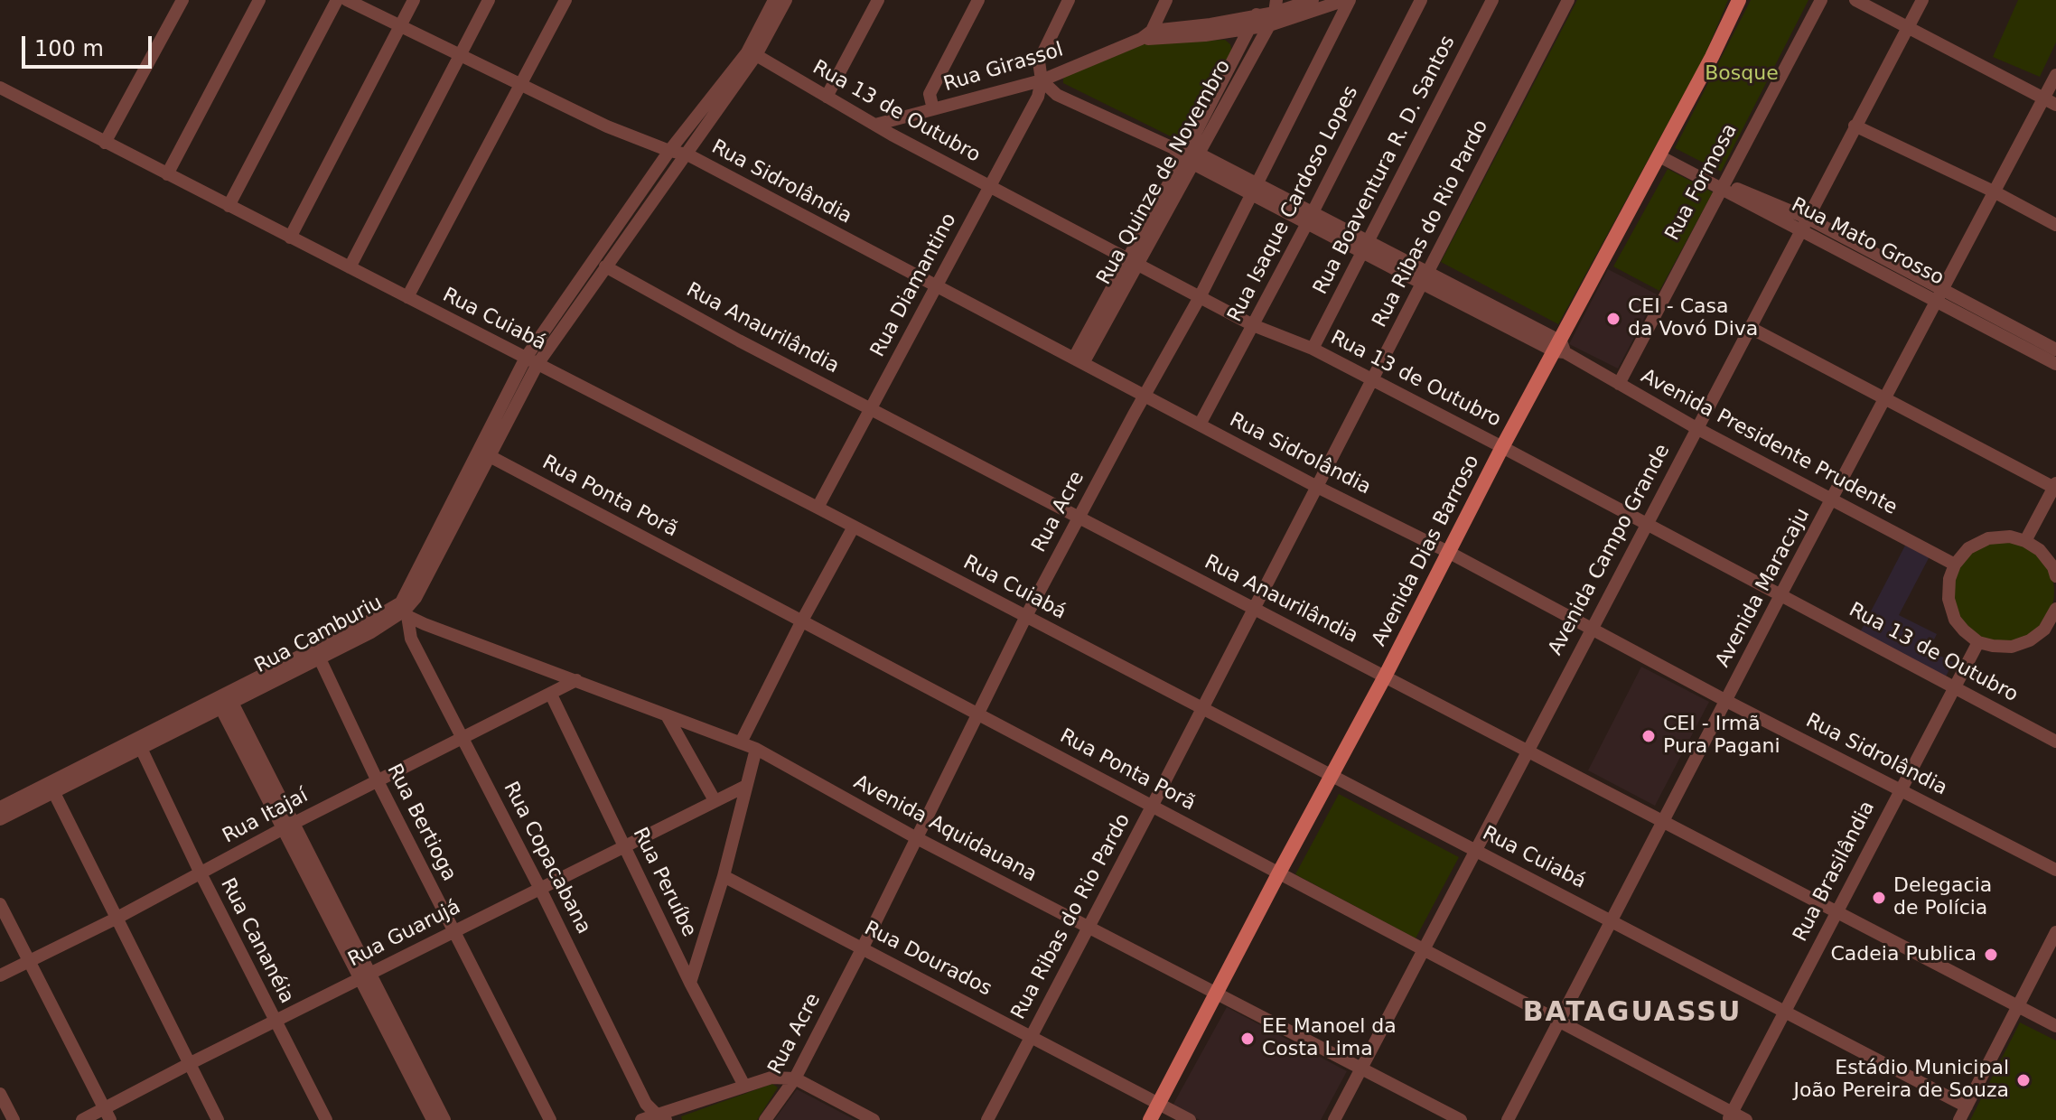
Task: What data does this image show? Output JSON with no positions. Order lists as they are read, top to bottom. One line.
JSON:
{"streets":{"main road":["Avenida Dias Barroso"],"street":["Rua Girassol","Rua 13 de Outubro","Rua Boaventura R. D. Santos","Rua Quinze de Novembro","Rua Sidrolândia","Rua Formosa","Rua Isaque Cardoso Lopes","Rua Ribas do Rio Pardo","Rua Mato Grosso","Rua Diamantino","Rua Cuiabá","Rua Anaurilândia","Avenida Presidente Prudente","Rua Ponta Porã","Rua Acre","Avenida Campo Grande","Avenida Maracaju","Rua Camburiu","Rua Itajaí","Rua Bertioga","Avenida Aquidauana","Rua Copacabana","Rua Brasilândia","Rua Peruíbe","Rua Guarujá","Rua Cananéia","Rua Dourados"]},"crossings":[["Rua Girassol","Rua 13 de Outubro"],["Rua Girassol","Rua Quinze de Novembro"],["Rua Girassol","Rua Diamantino"],["Rua Girassol","Avenida Presidente Prudente"],["Rua Girassol","Rua Acre"],["Rua 13 de Outubro","Rua Boaventura R. D. Santos"],["Rua 13 de Outubro","Rua Quinze de Novembro"],["Rua 13 de Outubro","Rua Isaque Cardoso Lopes"],["Rua 13 de Outubro","Rua Ribas do Rio Pardo"],["Rua 13 de Outubro","Rua Diamantino"],["Rua 13 de Outubro","Rua Acre"],["Rua 13 de Outubro","Avenida Campo Grande"],["Rua 13 de Outubro","Avenida Dias Barroso"],["Rua 13 de Outubro","Avenida Maracaju"],["Rua 13 de Outubro","Rua Brasilândia"],["Rua Boaventura R. D. Santos","Avenida Presidente Prudente"],["Rua Quinze de Novembro","Rua Sidrolândia"],["Rua Quinze de Novembro","Avenida Presidente Prudente"],["Rua Sidrolândia","Rua Isaque Cardoso Lopes"],["Rua Sidrolândia","Rua Ribas do Rio Pardo"],["Rua Sidrolândia","Rua Diamantino"],["Rua Sidrolândia","Rua Acre"],["Rua Sidrolândia","Avenida Campo Grande"],["Rua Sidrolândia","Avenida Dias Barroso"],["Rua Sidrolândia","Avenida Maracaju"],["Rua Sidrolândia","Rua Brasilândia"],["Rua Formosa","Rua Mato Grosso"],["Rua Formosa","Avenida Presidente Prudente"],["Rua Isaque Cardoso Lopes","Avenida Presidente Prudente"],["Rua Ribas do Rio Pardo","Rua Cuiabá"],["Rua Ribas do Rio Pardo","Rua Anaurilândia"],["Rua Ribas do Rio Pardo","Avenida Presidente Prudente"],["Rua Ribas do Rio Pardo","Rua Ponta Porã"],["Rua Ribas do Rio Pardo","Avenida Aquidauana"],["Rua Ribas do Rio Pardo","Rua Dourados"],["Rua Mato Grosso","Avenida Campo Grande"],["Rua Mato Grosso","Avenida Dias Barroso"],["Rua Mato Grosso","Avenida Maracaju"],["Rua Diamantino","Rua Cuiabá"],["Rua Diamantino","Rua Anaurilândia"],["Rua Diamantino","Avenida Presidente Prudente"],["Rua Cuiabá","Rua Acre"],["Rua Cuiabá","Avenida Campo Grande"],["Rua Cuiabá","Avenida Dias Barroso"],["Rua Cuiabá","Avenida Maracaju"],["Rua Cuiabá","Rua Camburiu"],["Rua Cuiabá","Rua Brasilândia"],["Rua Anaurilândia","Rua Acre"],["Rua Anaurilândia","Avenida Campo Grande"],["Rua Anaurilândia","Avenida Dias Barroso"],["Rua Anaurilândia","Avenida Maracaju"],["Rua Anaurilândia","Rua Brasilândia"],["Avenida Presidente Prudente","Rua Acre"],["Avenida Presidente Prudente","Avenida Campo Grande"],["Avenida Presidente Prudente","Avenida Dias Barroso"],["Avenida Presidente Prudente","Avenida Maracaju"],["Rua Ponta Porã","Rua Acre"],["Rua Ponta Porã","Avenida Campo Grande"],["Rua Ponta Porã","Avenida Dias Barroso"],["Rua Ponta Porã","Avenida Maracaju"],["Rua Ponta Porã","Rua Camburiu"],["Rua Ponta Porã","Rua Brasilândia"],["Rua Acre","Avenida Aquidauana"],["Rua Acre","Rua Dourados"],["Avenida Campo Grande","Avenida Aquidauana"],["Avenida Dias Barroso","Avenida Aquidauana"],["Avenida Dias Barroso","Rua Dourados"],["Rua Camburiu","Rua Bertioga"],["Rua Camburiu","Avenida Aquidauana"],["Rua Camburiu","Rua Copacabana"],["Rua Camburiu","Rua Cananéia"],["Rua Itajaí","Rua Bertioga"],["Rua Itajaí","Avenida Aquidauana"],["Rua Itajaí","Rua Copacabana"],["Rua Itajaí","Rua Peruíbe"],["Rua Itajaí","Rua Cananéia"],["Rua Bertioga","Rua Guarujá"],["Avenida Aquidauana","Rua Copacabana"],["Rua Copacabana","Rua Guarujá"],["Rua Peruíbe","Rua Guarujá"],["Rua Guarujá","Rua Cananéia"]],"districts":["BATAGUASSU"],"parks":["Bosque"],"places":["CEI - Casa da Vovó Diva","CEI - Irmã Pura Pagani","Delegacia de Polícia","Cadeia Publica","EE Manoel da Costa Lima","Estádio Municipal João Pereira de Souza"],"scale_bar":"100 m"}
